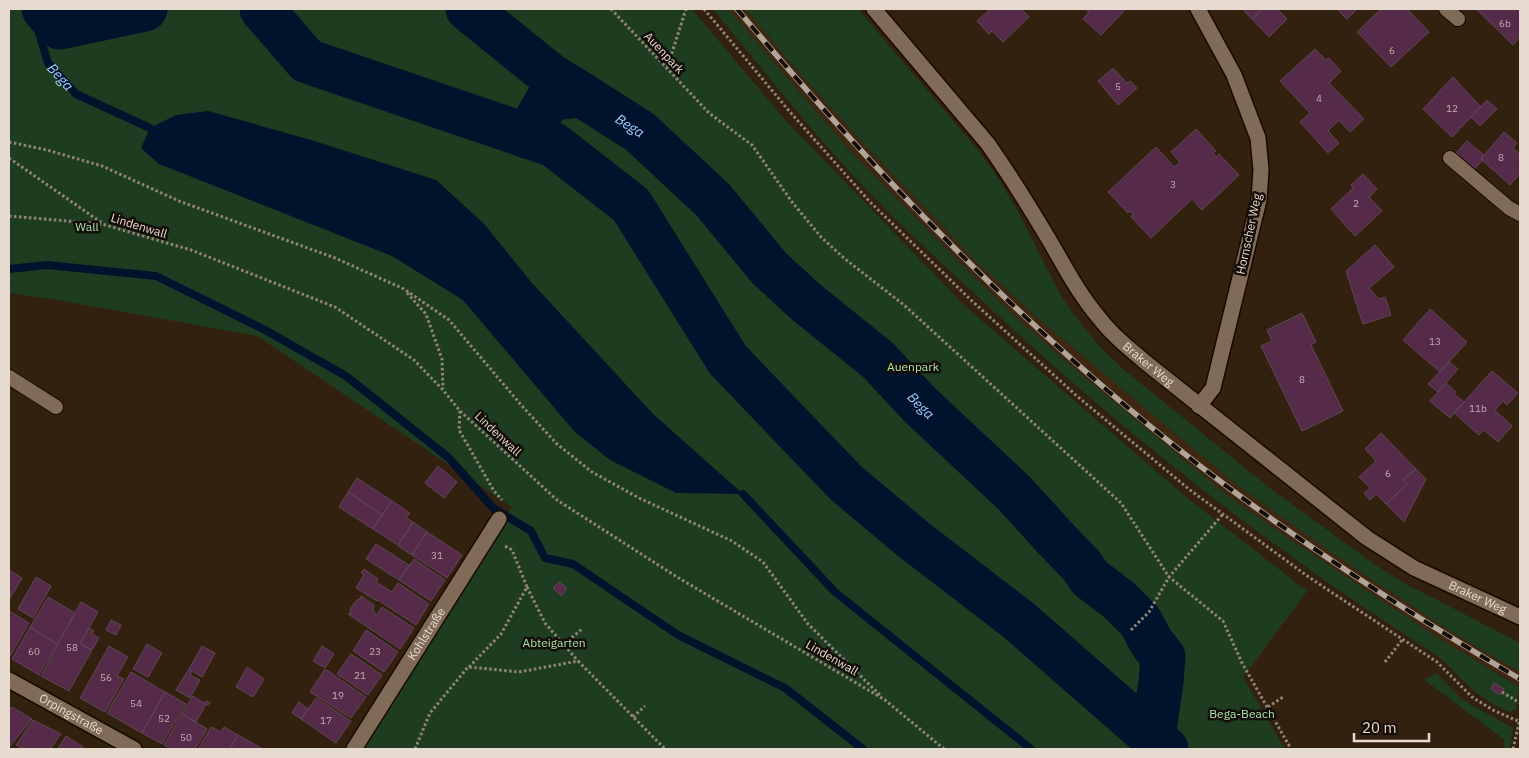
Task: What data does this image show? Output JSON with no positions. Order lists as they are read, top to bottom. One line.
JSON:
{"streets":{"street":["Hornscher Weg","Braker Weg","Kohlstraße","Orpingstraße"],"path":["Auenpark","Lindenwall"]},"crossings":[["Hornscher Weg","Braker Weg"]],"water":["Bega"],"parks":["Wall","Auenpark","Abteigarten","Bega-Beach"],"house_numbers":["6b","6","5","4","12","8","3","2","13","8","11b","6","31","58","60","23","21","56","19","54","52","17","50"],"scale_bar":"20 m"}
